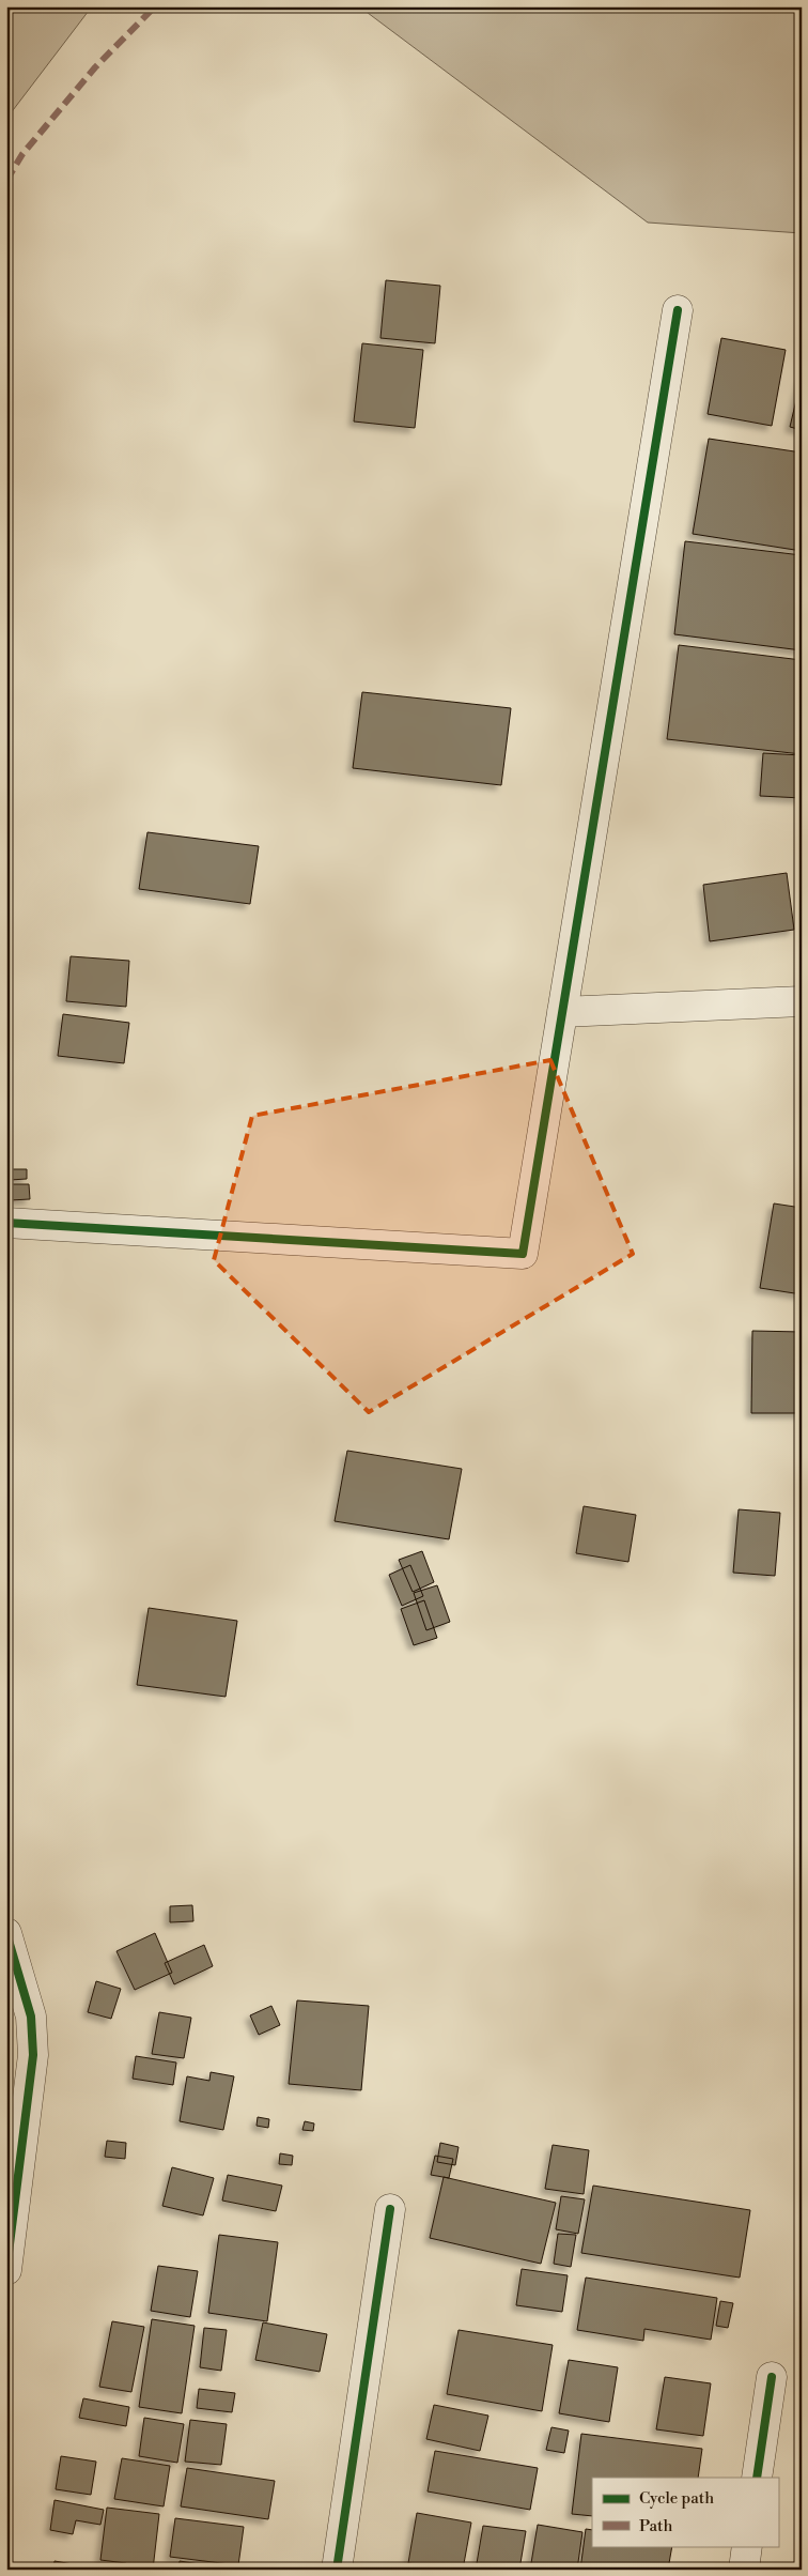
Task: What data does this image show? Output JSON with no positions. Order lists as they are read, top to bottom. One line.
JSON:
{"legend":["Cycle path","Path"]}
